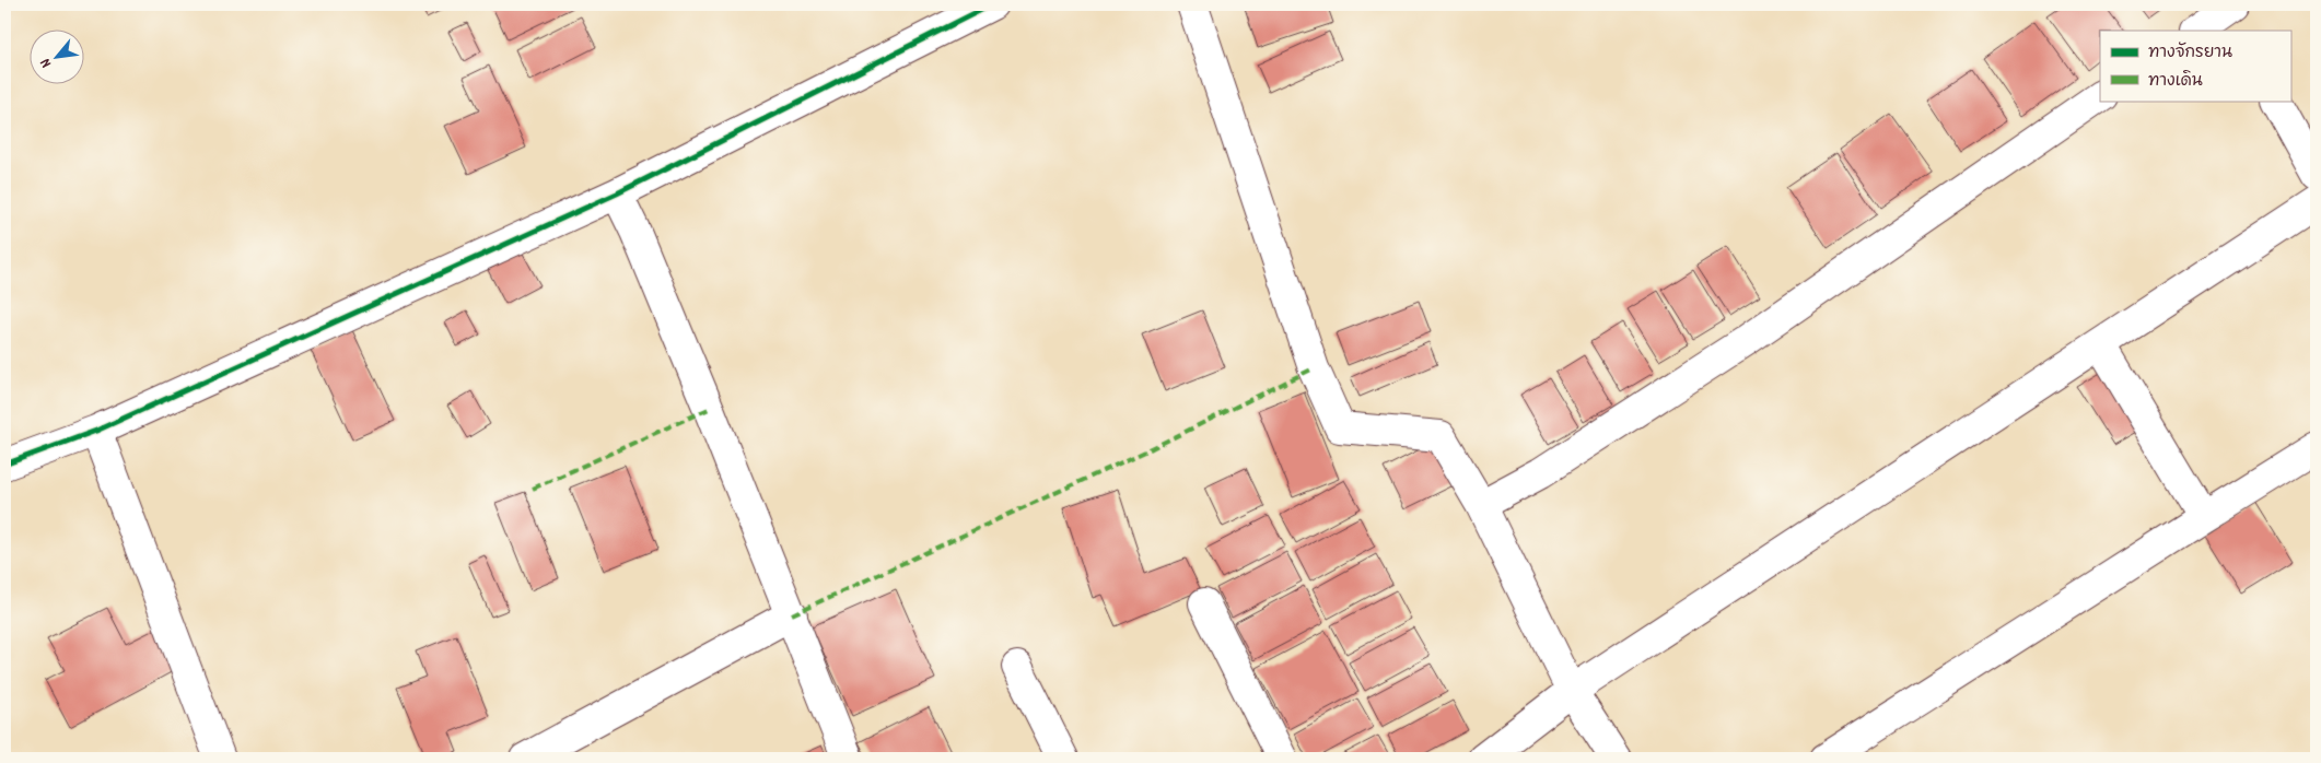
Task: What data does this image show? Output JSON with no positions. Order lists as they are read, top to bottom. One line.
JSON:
{"legend":["ทางจักรยาน","ทางเดิน"],"north":"bottom left"}
